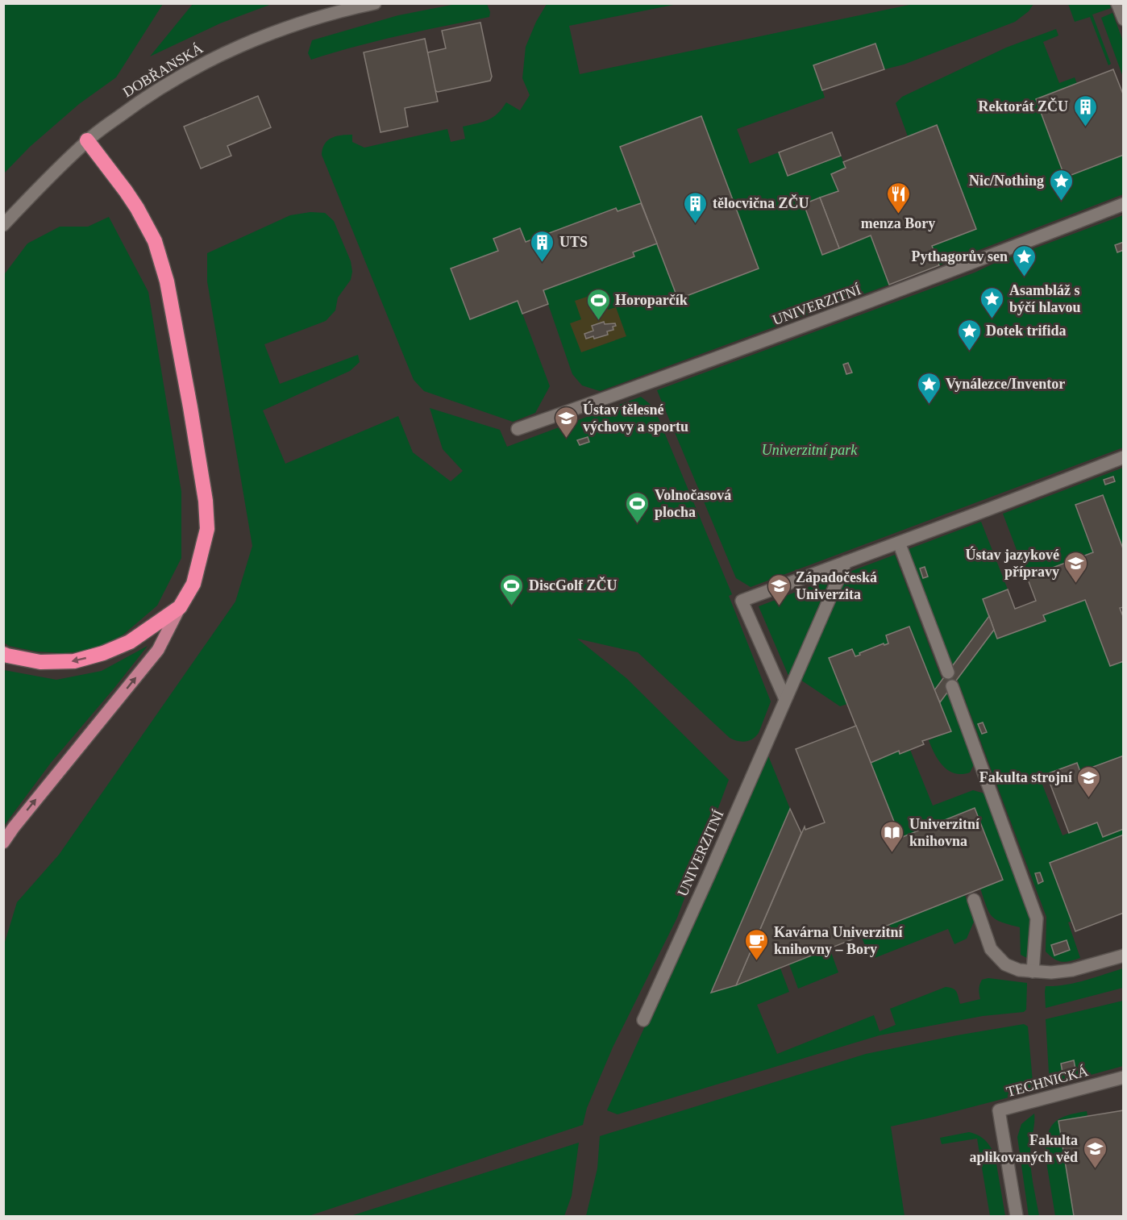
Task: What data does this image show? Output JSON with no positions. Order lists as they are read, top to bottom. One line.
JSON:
{"streets":{"street":["DOBŘANSKÁ","UNIVERZITNÍ","TECHNICKÁ"]},"parks":["Univerzitní park"],"places":{"building":["Rektorát ZČU","tělocvična ZČU","UTS"],"place":["Nic/Nothing","Pythagorův sen","Asambláž s býčí hlavou","Dotek trifida","Vynálezce/Inventor"],"restaurant":["menza Bory"],"sports":["Horoparčík","Volnočasová plocha","DiscGolf ZČU"],"school or university":["Ústav tělesné výchovy a sportu","Ústav jazykové přípravy","Západočeská Univerzita","Fakulta strojní","Fakulta aplikovaných věd"],"library":["Univerzitní knihovna"],"cafe":["Kavárna Univerzitní knihovny – Bory"]}}
